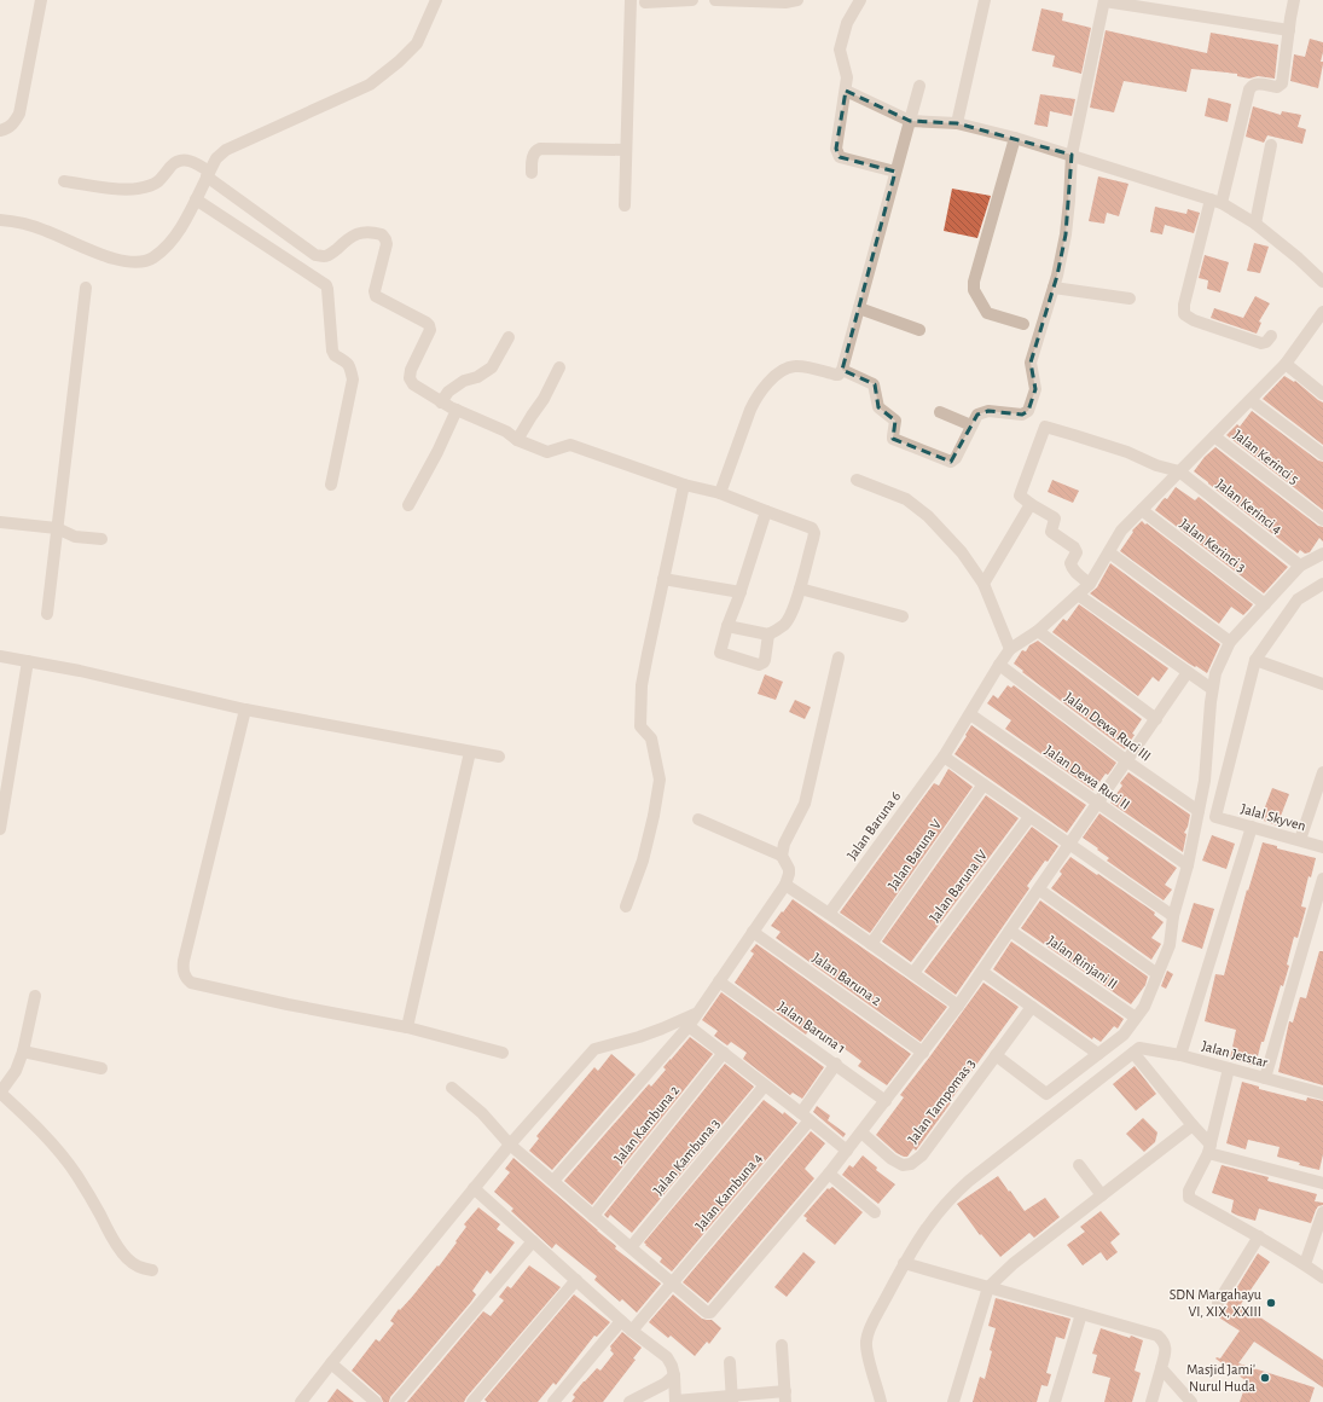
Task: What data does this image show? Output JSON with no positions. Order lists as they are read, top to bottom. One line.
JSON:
{"streets":{"street":["Jalan Kerinci 5","Jalan Kerinci 4","Jalan Kerinci 3","Jalan Dewa Ruci III","Jalan Dewa Ruci II","Jalal Skyven","Jalan Baruna 6","Jalan Baruna V","Jalan Baruna IV","Jalan Rinjani II","Jalan Baruna 2","Jalan Baruna 1","Jalan Jetstar","Jalan Tampomas 3","Jalan Kambuna 2","Jalan Kambuna 3","Jalan Kambuna 4"]},"crossings":[["Jalan Dewa Ruci III","Jalan Baruna 6"],["Jalan Dewa Ruci II","Jalan Baruna 6"],["Jalan Baruna 1","Jalan Kambuna 4"]],"places":["SDN Margahayu VI, XIX, XXIII","Masjid Jami' Nurul Huda"]}
